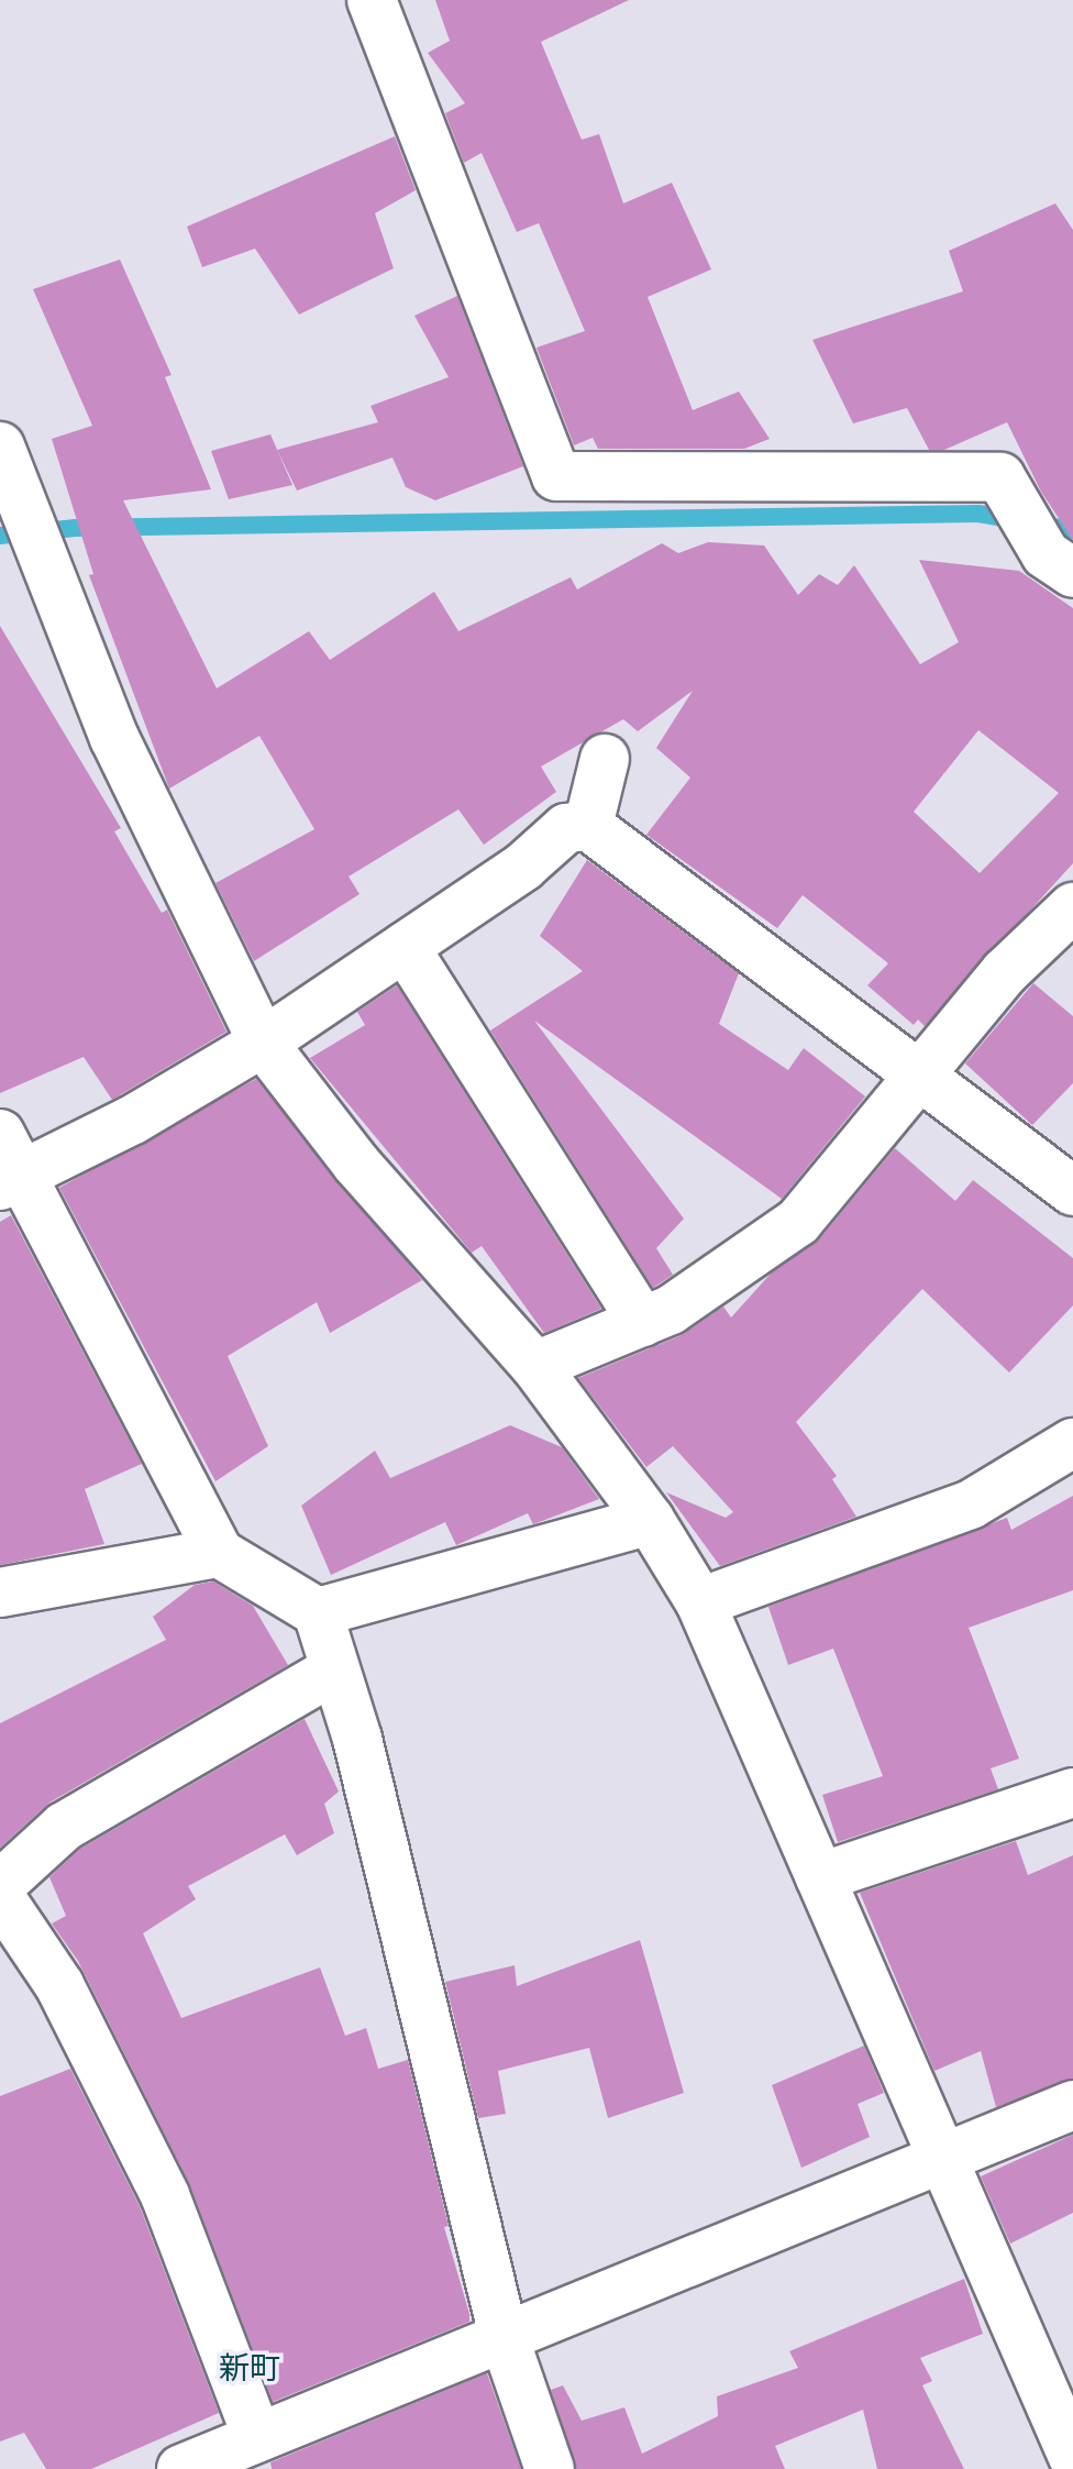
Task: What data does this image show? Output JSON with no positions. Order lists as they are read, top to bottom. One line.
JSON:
{"districts":["新町"]}
